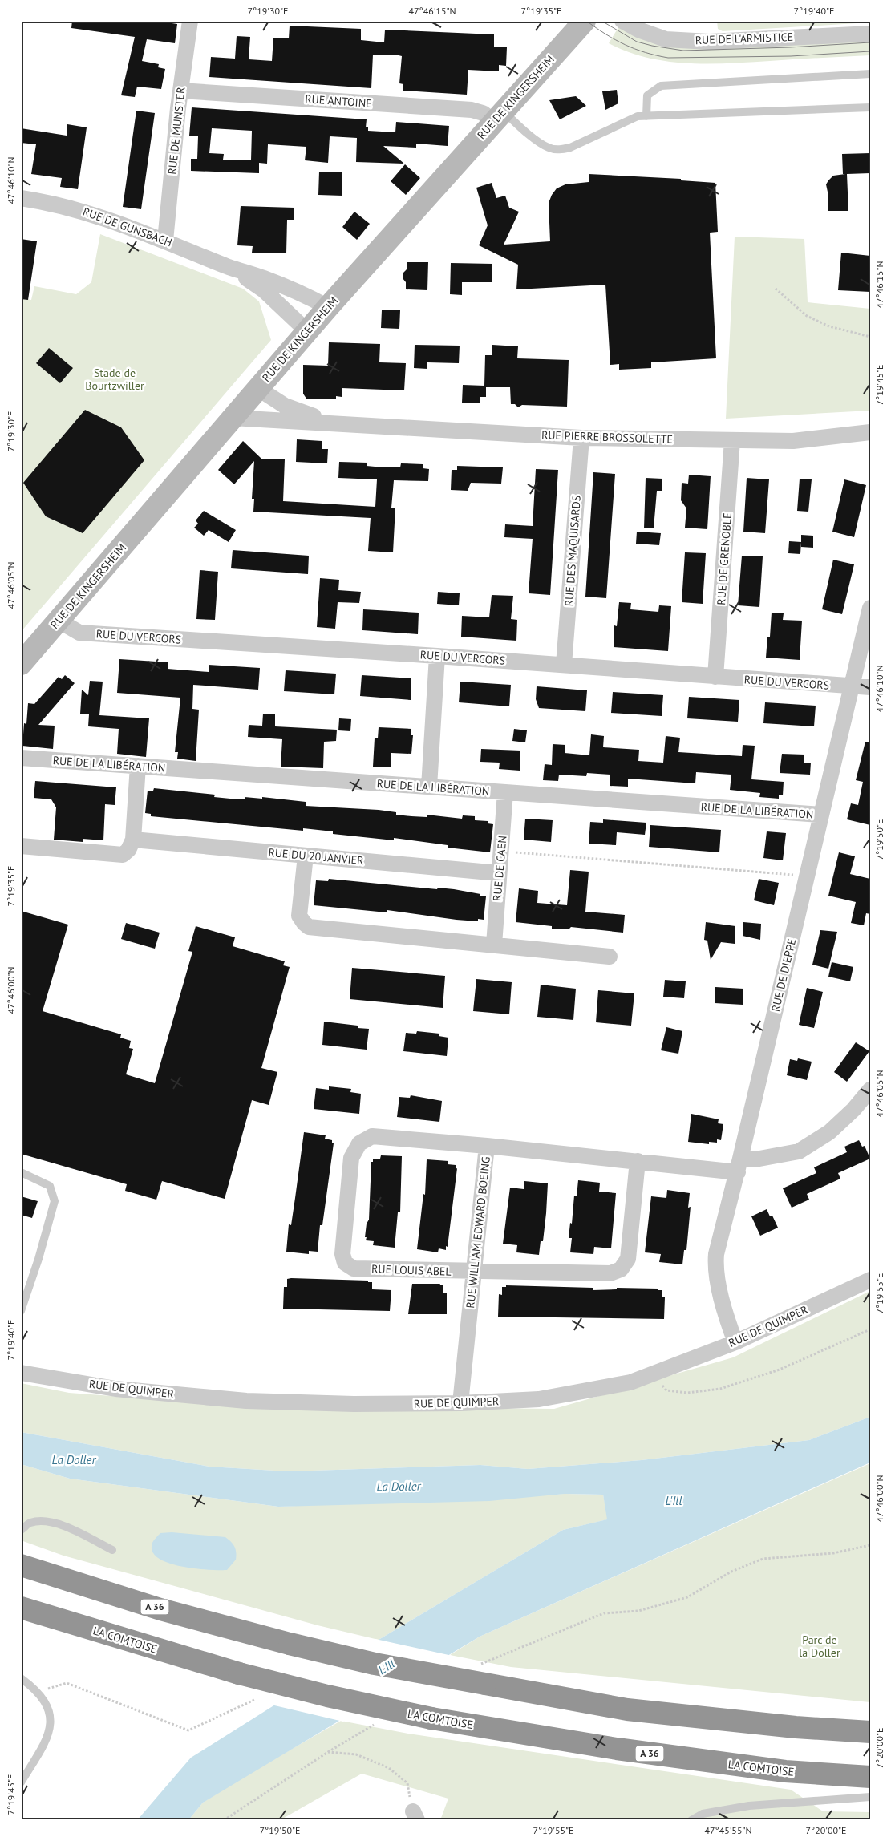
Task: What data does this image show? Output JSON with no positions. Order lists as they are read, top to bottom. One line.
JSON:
{"streets":{"highway":["A 36","LA COMTOISE"],"main road":["RUE DE KINGERSHEIM"],"street":["RUE DE L'ARMISTICE","RUE ANTOINE","RUE DE MUNSTER","RUE DE GUNSBACH","RUE PIERRE BROSSOLETTE","RUE DES MAQUISARDS","RUE DE GRENOBLE","RUE DU VERCORS","RUE DE LA LIBÉRATION","RUE DU 20 JANVIER","RUE DE CAEN","RUE DE DIEPPE","RUE WILLIAM EDWARD BOEING","RUE LOUIS ABEL","RUE DE QUIMPER"]},"crossings":[["RUE DE KINGERSHEIM","RUE ANTOINE"],["RUE DE KINGERSHEIM","RUE DE GUNSBACH"],["RUE DE KINGERSHEIM","RUE PIERRE BROSSOLETTE"],["RUE DE KINGERSHEIM","RUE DU VERCORS"],["RUE ANTOINE","RUE DE MUNSTER"],["RUE DE MUNSTER","RUE DE GUNSBACH"],["RUE PIERRE BROSSOLETTE","RUE DES MAQUISARDS"],["RUE PIERRE BROSSOLETTE","RUE DE GRENOBLE"],["RUE DES MAQUISARDS","RUE DU VERCORS"],["RUE DE GRENOBLE","RUE DU VERCORS"],["RUE DU VERCORS","RUE DE DIEPPE"],["RUE DE LA LIBÉRATION","RUE DE CAEN"],["RUE DE LA LIBÉRATION","RUE DE DIEPPE"],["RUE DU 20 JANVIER","RUE DE CAEN"],["RUE DE DIEPPE","RUE WILLIAM EDWARD BOEING"],["RUE DE DIEPPE","RUE DE QUIMPER"],["RUE WILLIAM EDWARD BOEING","RUE LOUIS ABEL"],["RUE WILLIAM EDWARD BOEING","RUE DE QUIMPER"]],"water":["La Doller","L'Ill"],"parks":["Stade de Bourtzwiller","Parc de la Doller"],"coordinates":["7°19'30\"E","47°46'15\"N","7°19'35\"E","7°19'40\"E","47°46'10\"N","7°19'45\"E","47°46'05\"N","7°19'50\"E","47°46'00\"N","7°19'55\"E","7°20'00\"E","47°45'55\"N"]}
